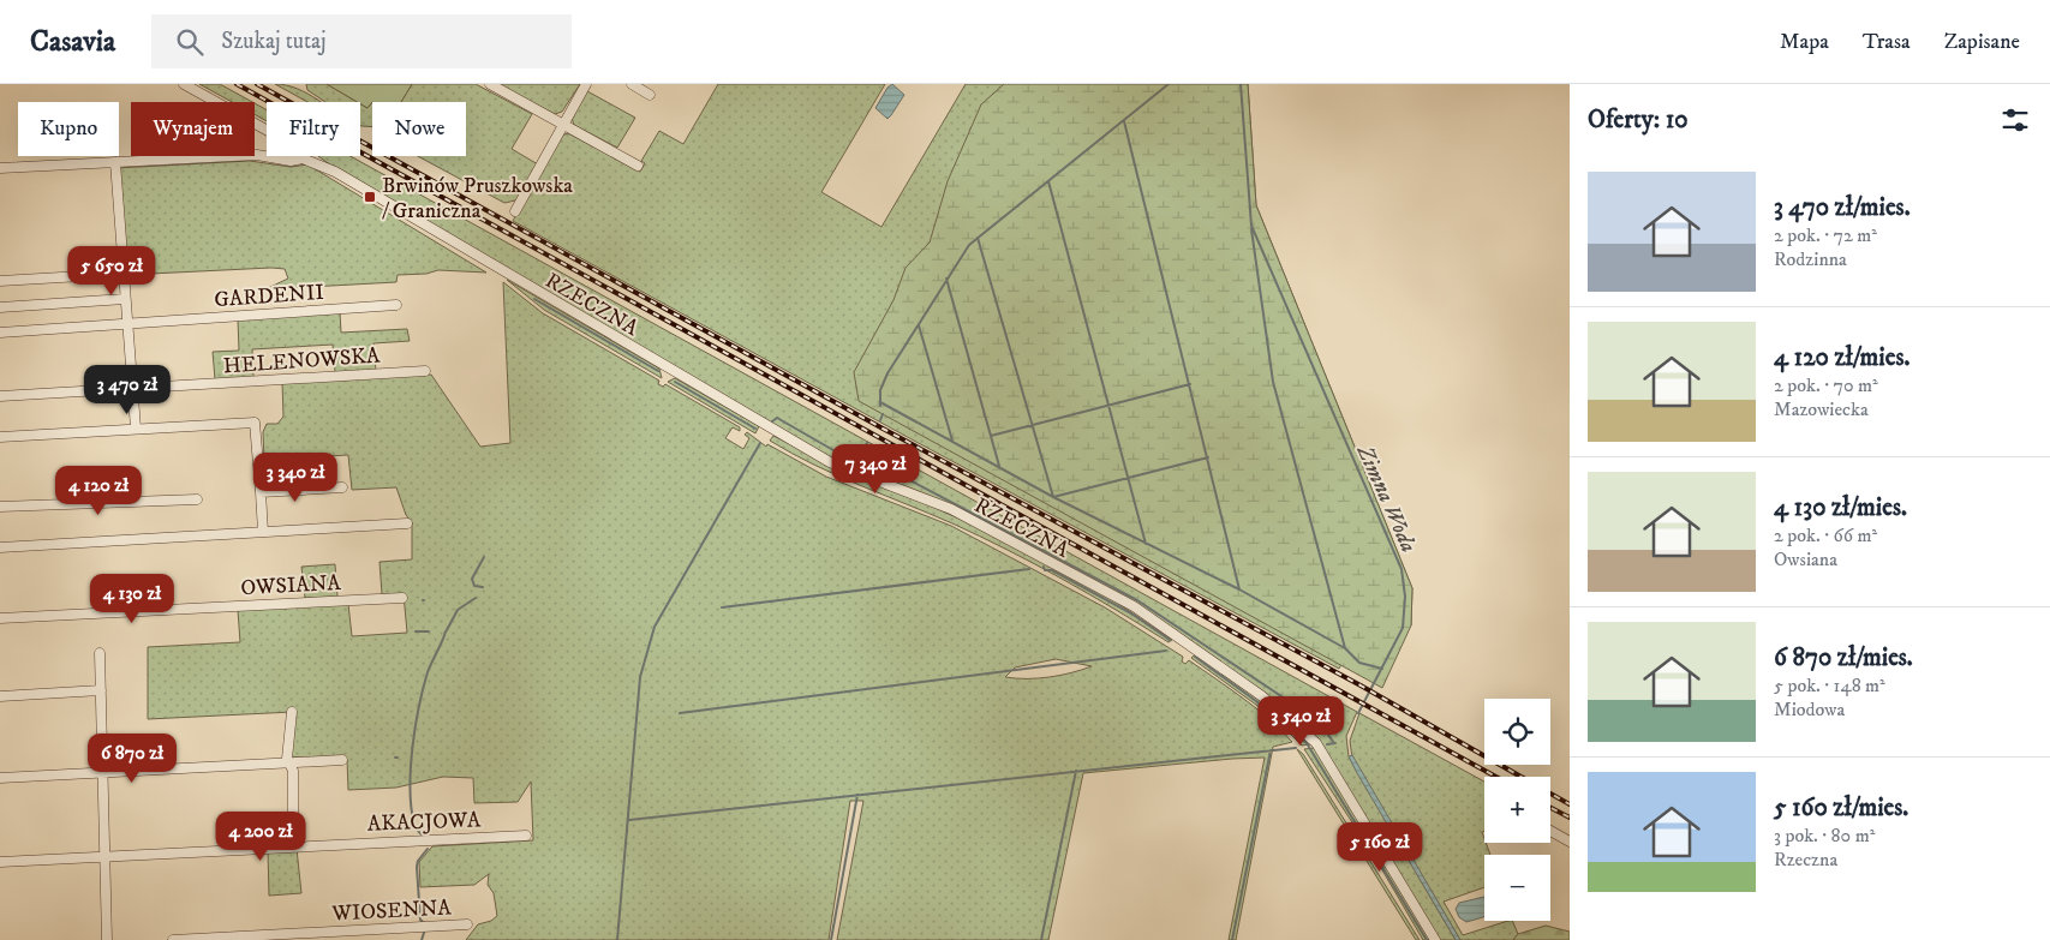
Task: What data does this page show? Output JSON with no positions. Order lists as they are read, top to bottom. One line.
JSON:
{"streets":{"street":["GARDENII","RZECZNA","HELENOWSKA","OWSIANA","AKACJOWA","WIOSENNA"]},"water":["Zimna Woda"],"places":{"transit":["Brwinów Pruszkowska / Graniczna"]},"page":{"header":"Casavia","search":"Szukaj tutaj","nav":["Mapa","Trasa","Zapisane"],"heading":"Oferty: 10","chip":["Kupno","Wynajem","Filtry","Nowe"],"list":[{"name":"3 470 zł/mies.","note":"2 pok. · 72 m² · Rodzinna"},{"name":"4 120 zł/mies.","note":"2 pok. · 70 m² · Mazowiecka"},{"name":"4 130 zł/mies.","note":"2 pok. · 66 m² · Owsiana"},{"name":"6 870 zł/mies.","note":"5 pok. · 148 m² · Miodowa"},{"name":"5 160 zł/mies.","note":"3 pok. · 80 m² · Rzeczna"}],"price":["5 650 zł","3 470 zł","7 340 zł","3 340 zł","4 120 zł","4 130 zł","3 540 zł","6 870 zł","4 200 zł","5 160 zł"],"map_buttons":["+","−"]}}
